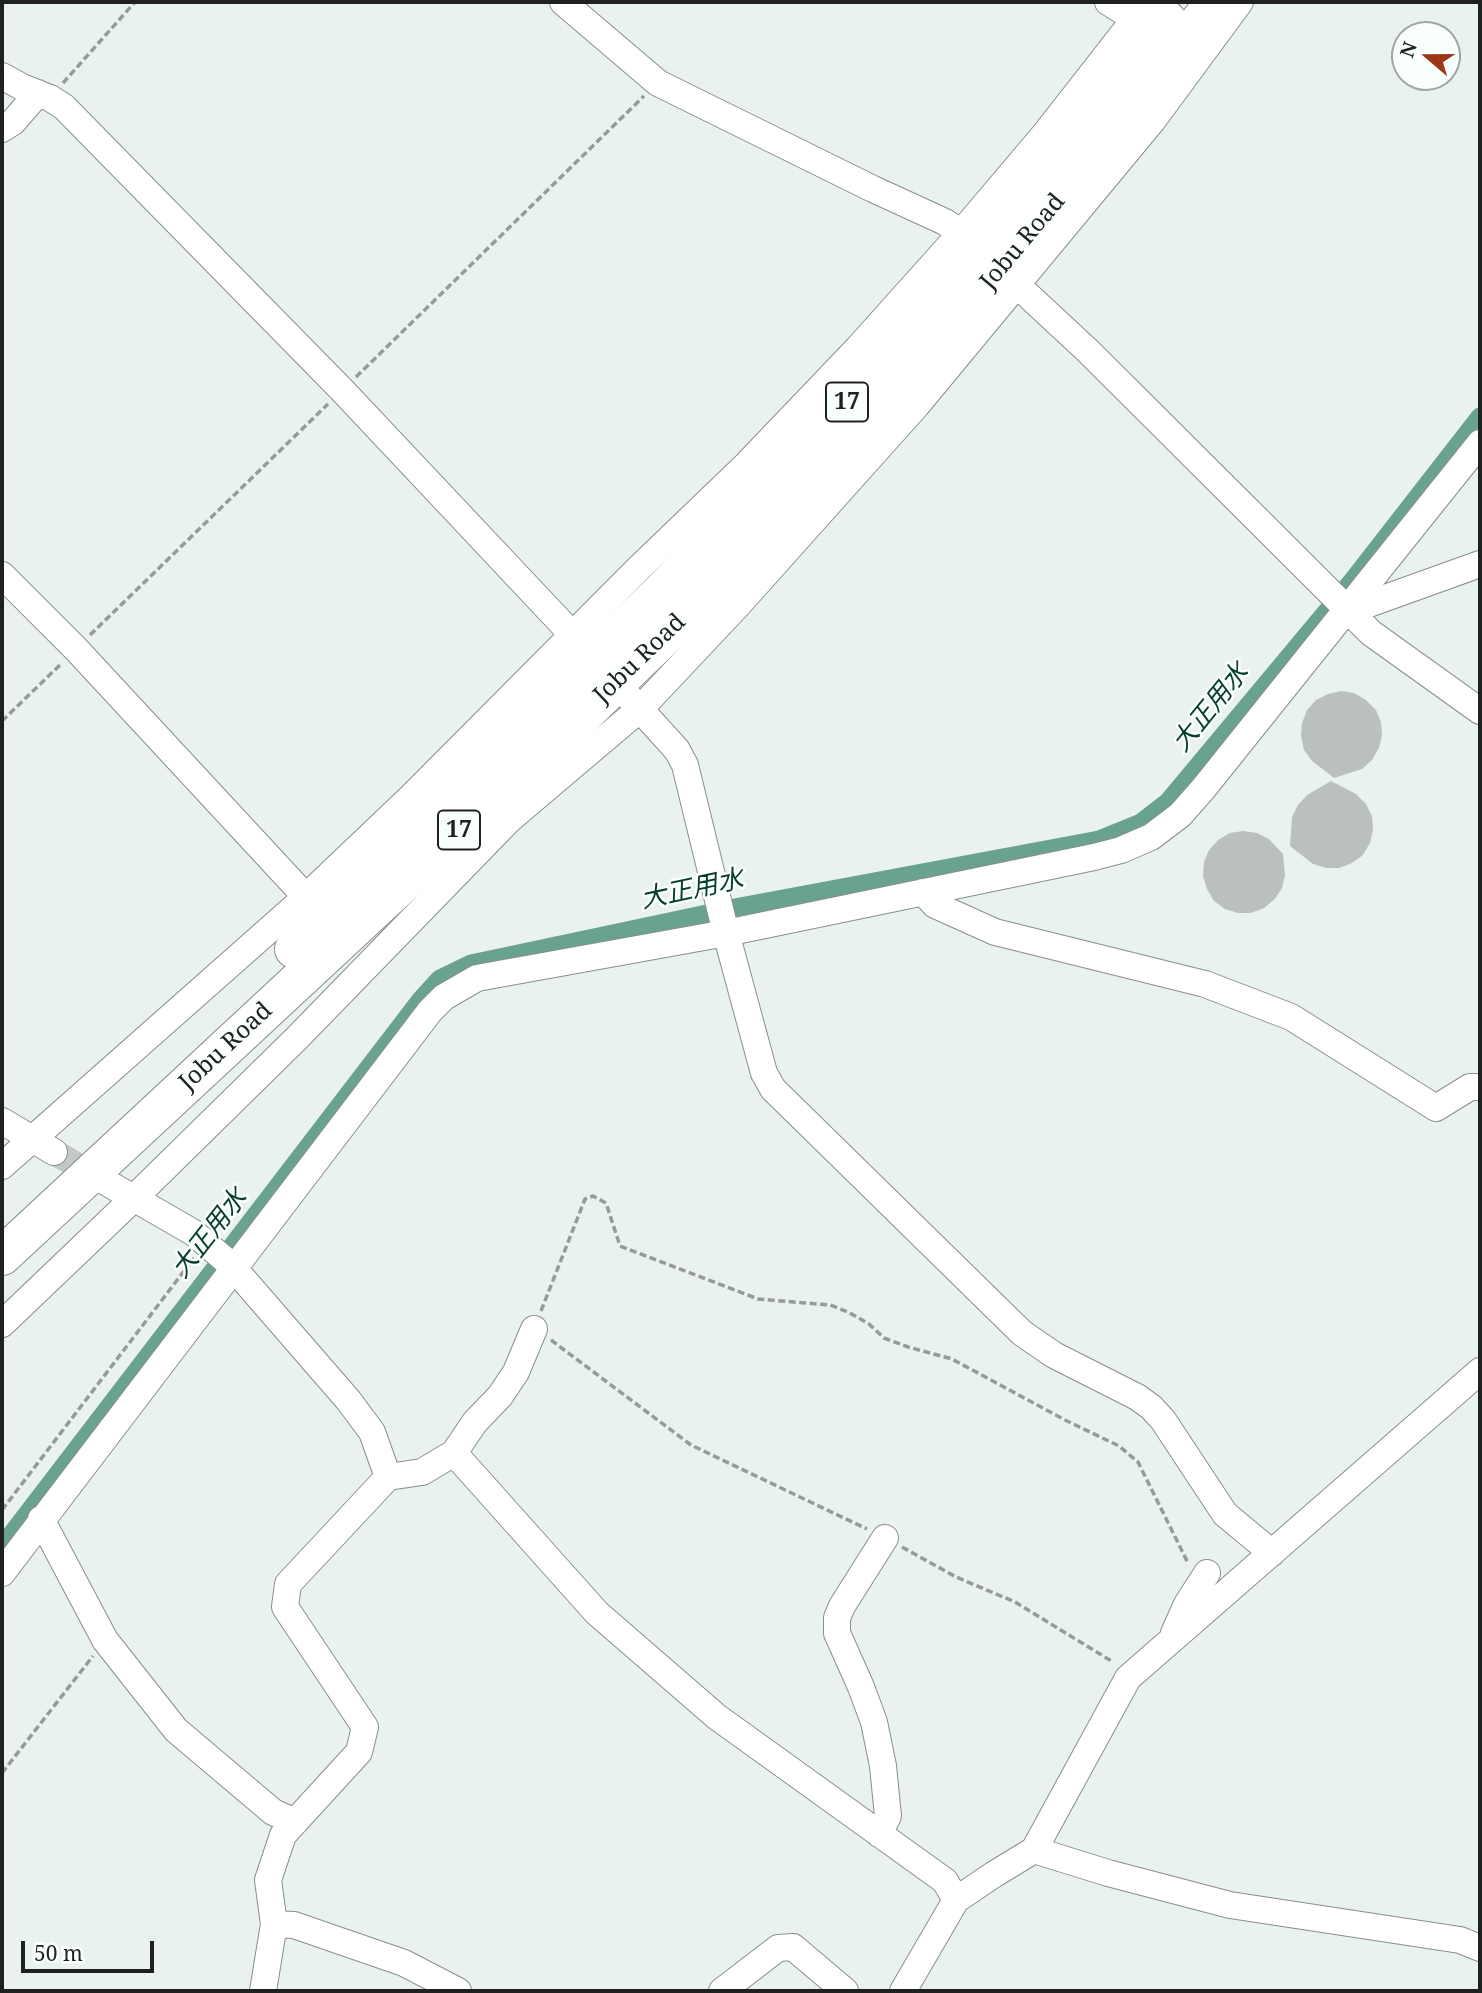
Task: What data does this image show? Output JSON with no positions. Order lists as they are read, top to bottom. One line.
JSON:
{"streets":{"highway":["Jobu Road","17"]},"water":["大正用水"],"scale_bar":"50 m","north":"left"}
